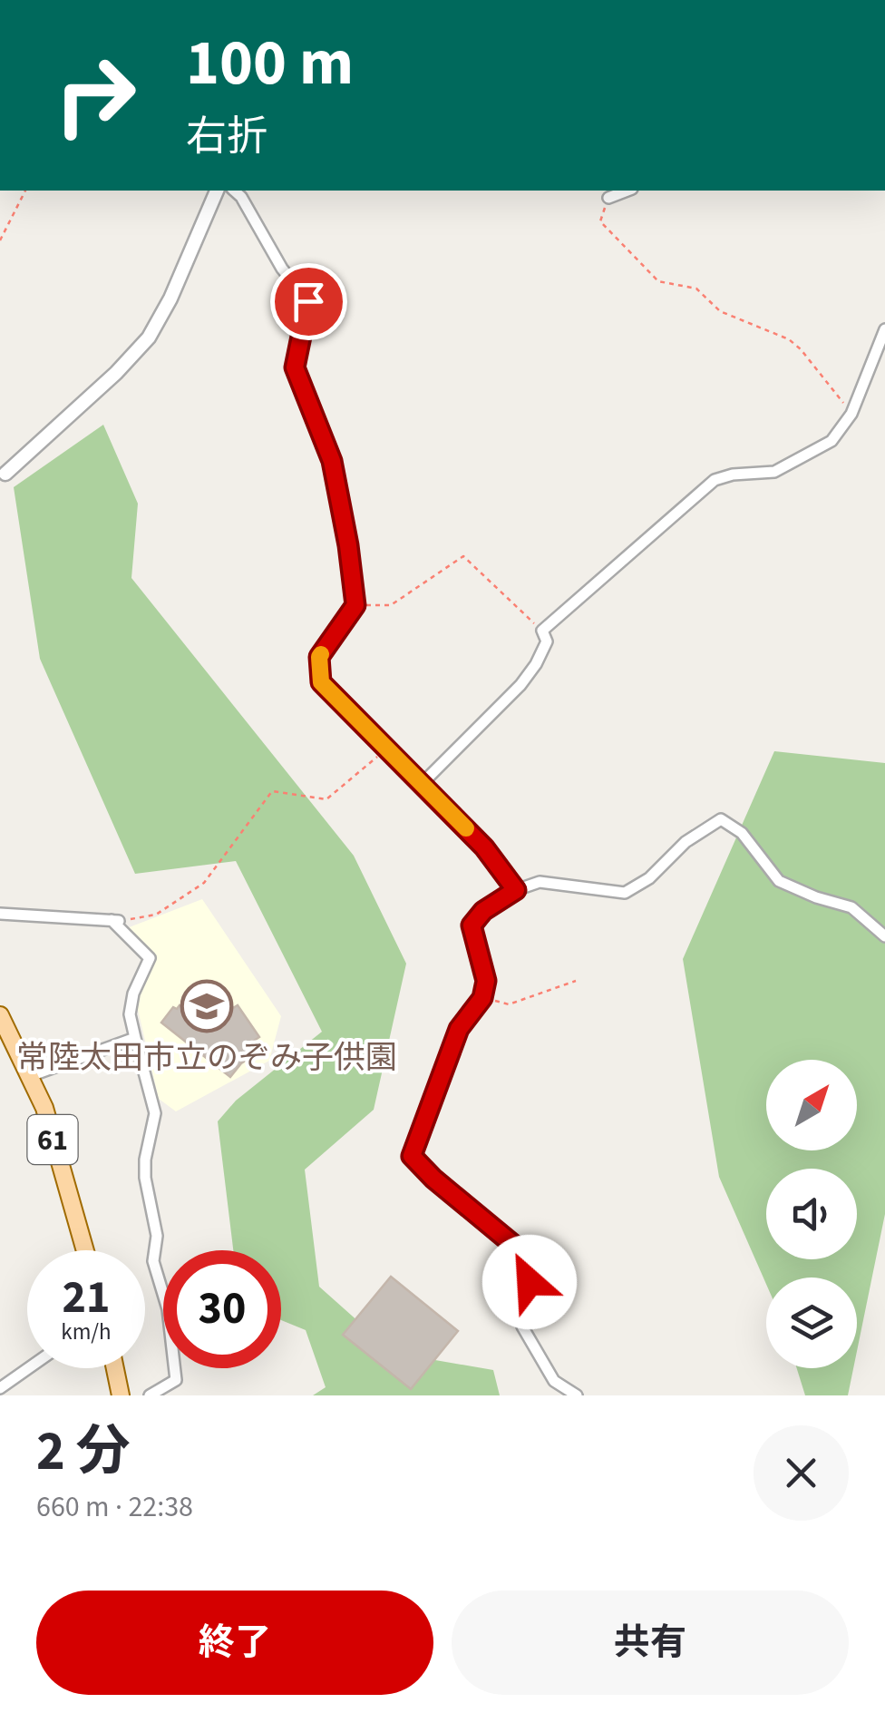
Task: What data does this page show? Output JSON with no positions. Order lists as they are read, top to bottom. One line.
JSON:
{"streets":{"main road":["61"]},"places":{"school or university":["常陸太田市立のぞみ子供園"]},"north":"top right","page":{"turn":["100 m","右折"],"speed":"21 km/h","limit":"30","heading":["2 分","660 m · 22:38"],"buttons":["終了","共有"]}}
